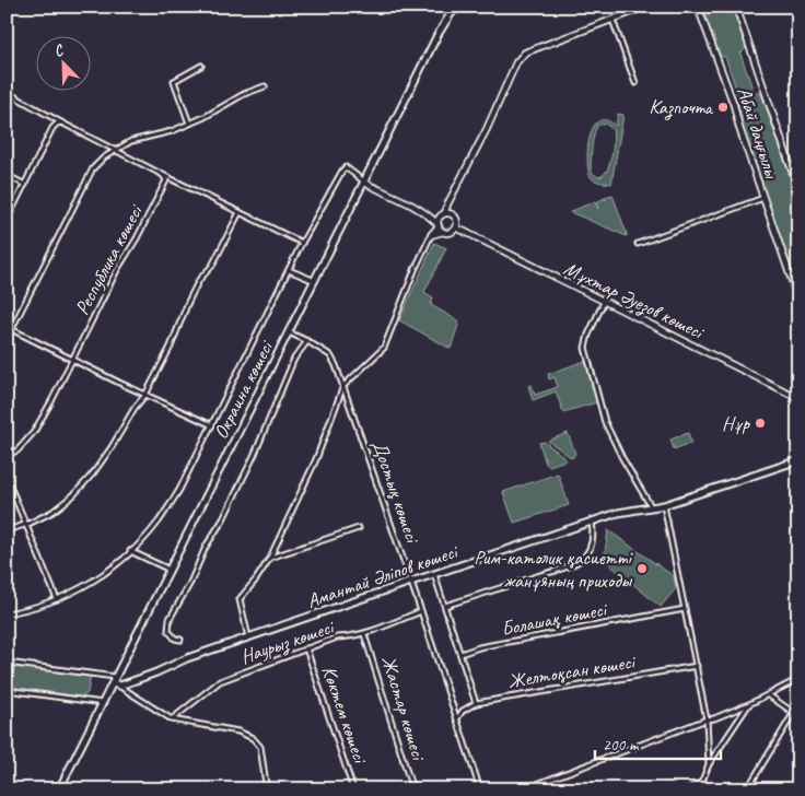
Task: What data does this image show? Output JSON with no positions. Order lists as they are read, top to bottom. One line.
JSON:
{"streets":{"main road":["Окраина көшесі","Амантай Әліпов көшесі"],"street":["Абай даңғылы","Республика көшесі","Мұхтар Әуезов көшесі","Достық көшесі","Болашақ көшесі","Наурыз көшесі","Желтоқсан көшесі","Жастар көшесі","Көктем көшесі"]},"crossings":[["Окраина көшесі","Достық көшесі"],["Достық көшесі","Амантай Әліпов көшесі"],["Достық көшесі","Наурыз көшесі"],["Наурыз көшесі","Жастар көшесі"],["Наурыз көшесі","Көктем көшесі"]],"places":["Казпочта","Нұр","Рим-католик қасиетті жанұяның приходы"],"scale_bar":"200 m","north":"top left"}
